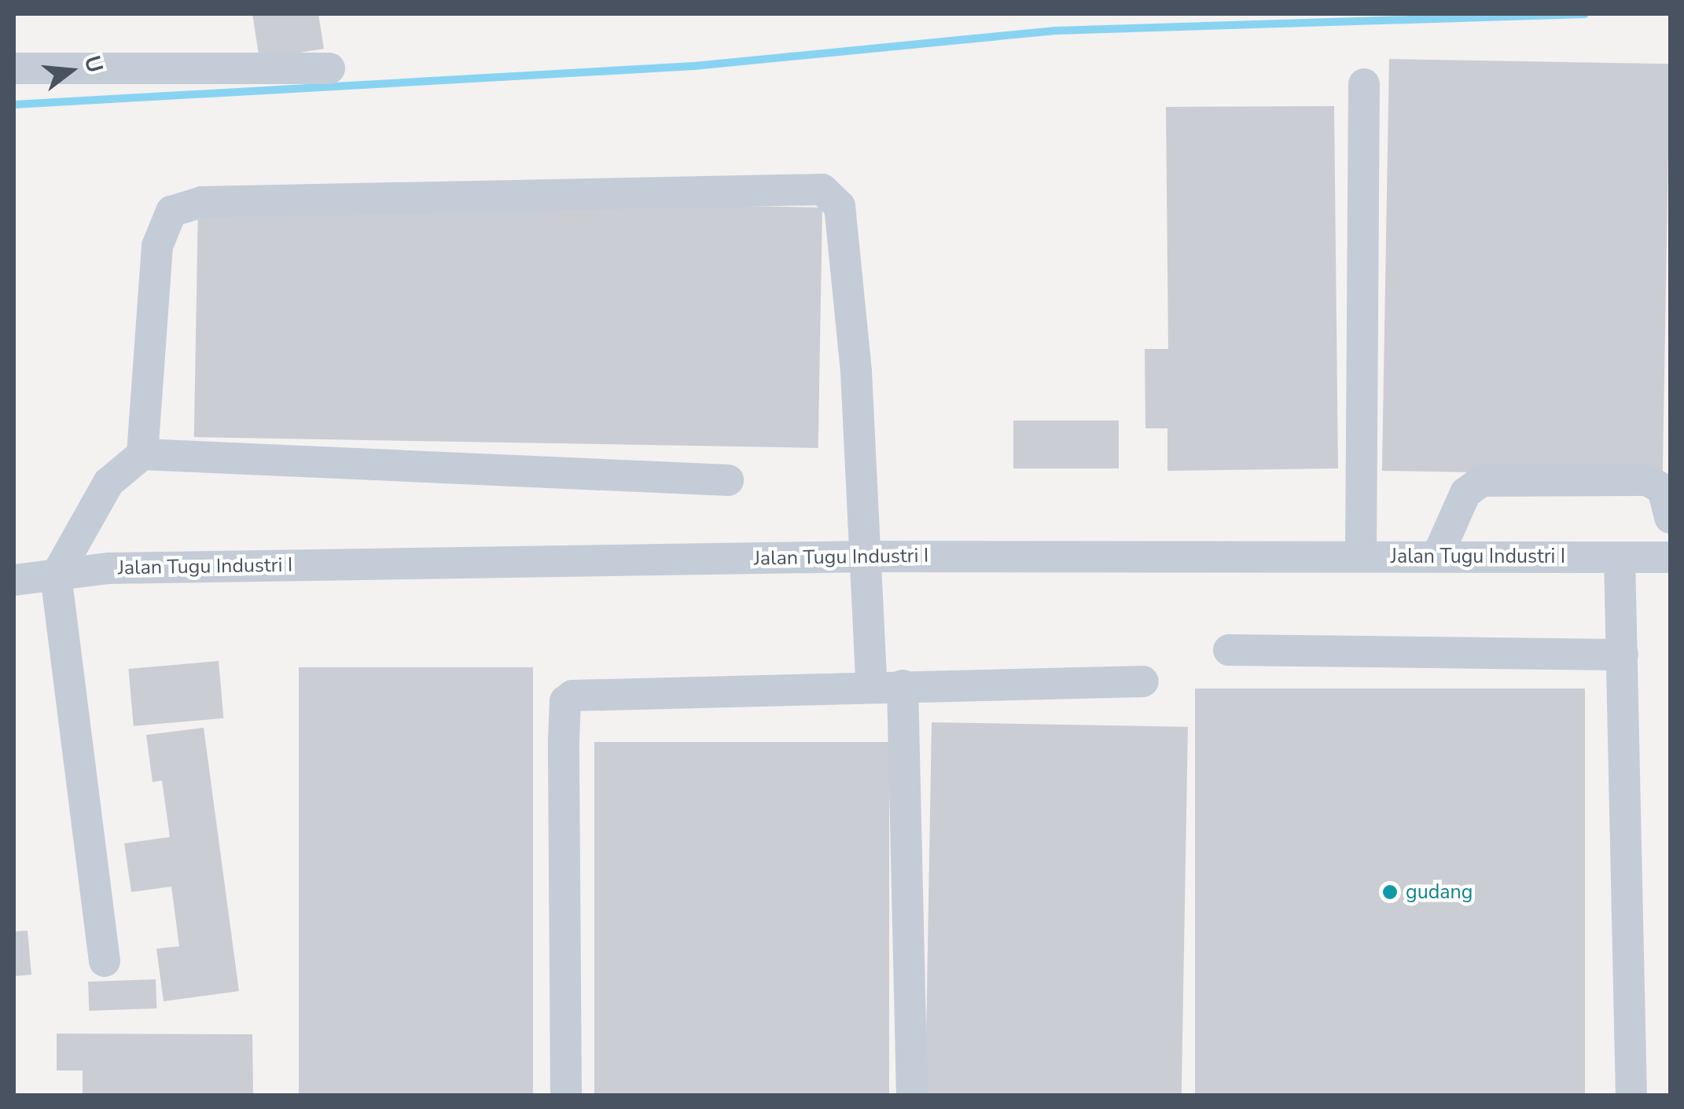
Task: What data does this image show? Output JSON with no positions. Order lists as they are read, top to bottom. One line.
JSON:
{"streets":{"street":["Jalan Tugu Industri I"]},"places":["gudang"],"north":"right"}
